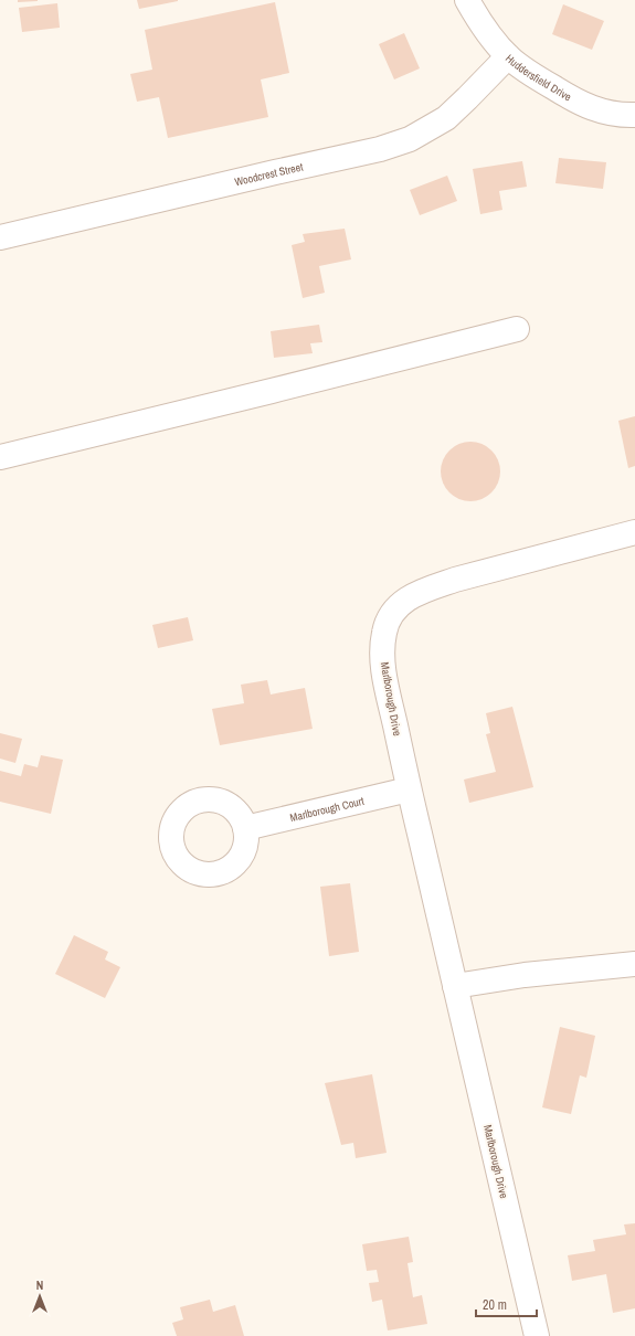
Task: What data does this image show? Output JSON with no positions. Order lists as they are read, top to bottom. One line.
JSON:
{"streets":{"street":["Huddersfield Drive","Woodcrest Street","Marlborough Drive","Marlborough Court"]},"crossings":[["Huddersfield Drive","Woodcrest Street"],["Marlborough Drive","Marlborough Court"]],"scale_bar":"20 m","north":"top"}
